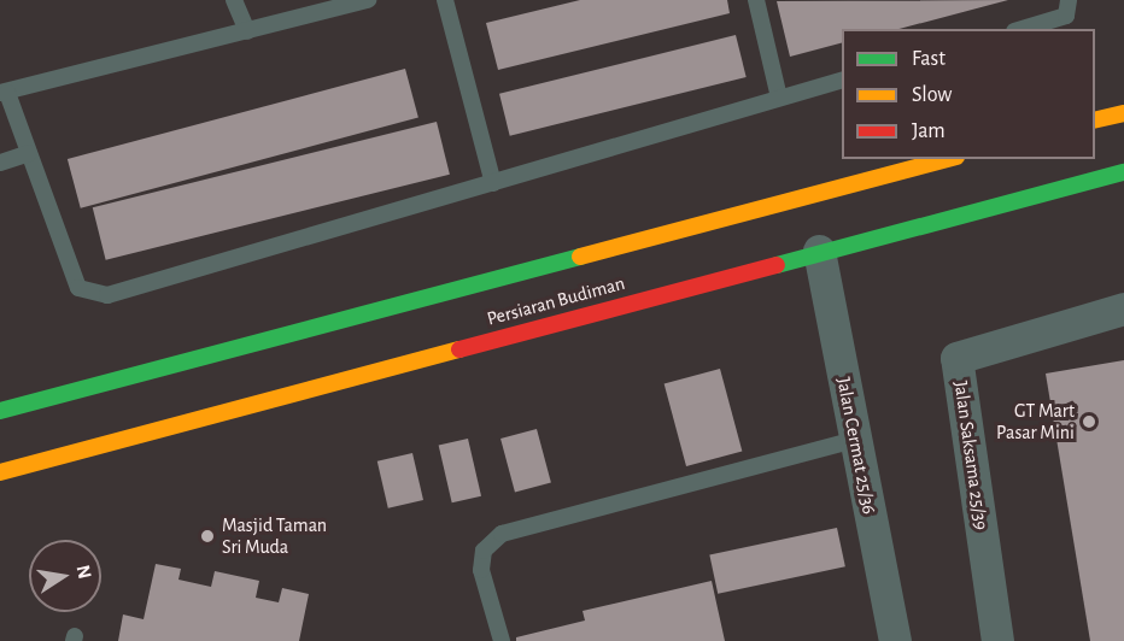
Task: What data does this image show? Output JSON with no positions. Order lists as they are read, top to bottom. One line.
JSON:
{"streets":{"main road":["Persiaran Budiman"],"street":["Jalan Cermat 25/36","Jalan Saksama 25/39"]},"crossings":[["Persiaran Budiman","Jalan Cermat 25/36"]],"places":["GT Mart Pasar Mini","Masjid Taman Sri Muda"],"legend":["Fast","Slow","Jam"],"north":"right"}
